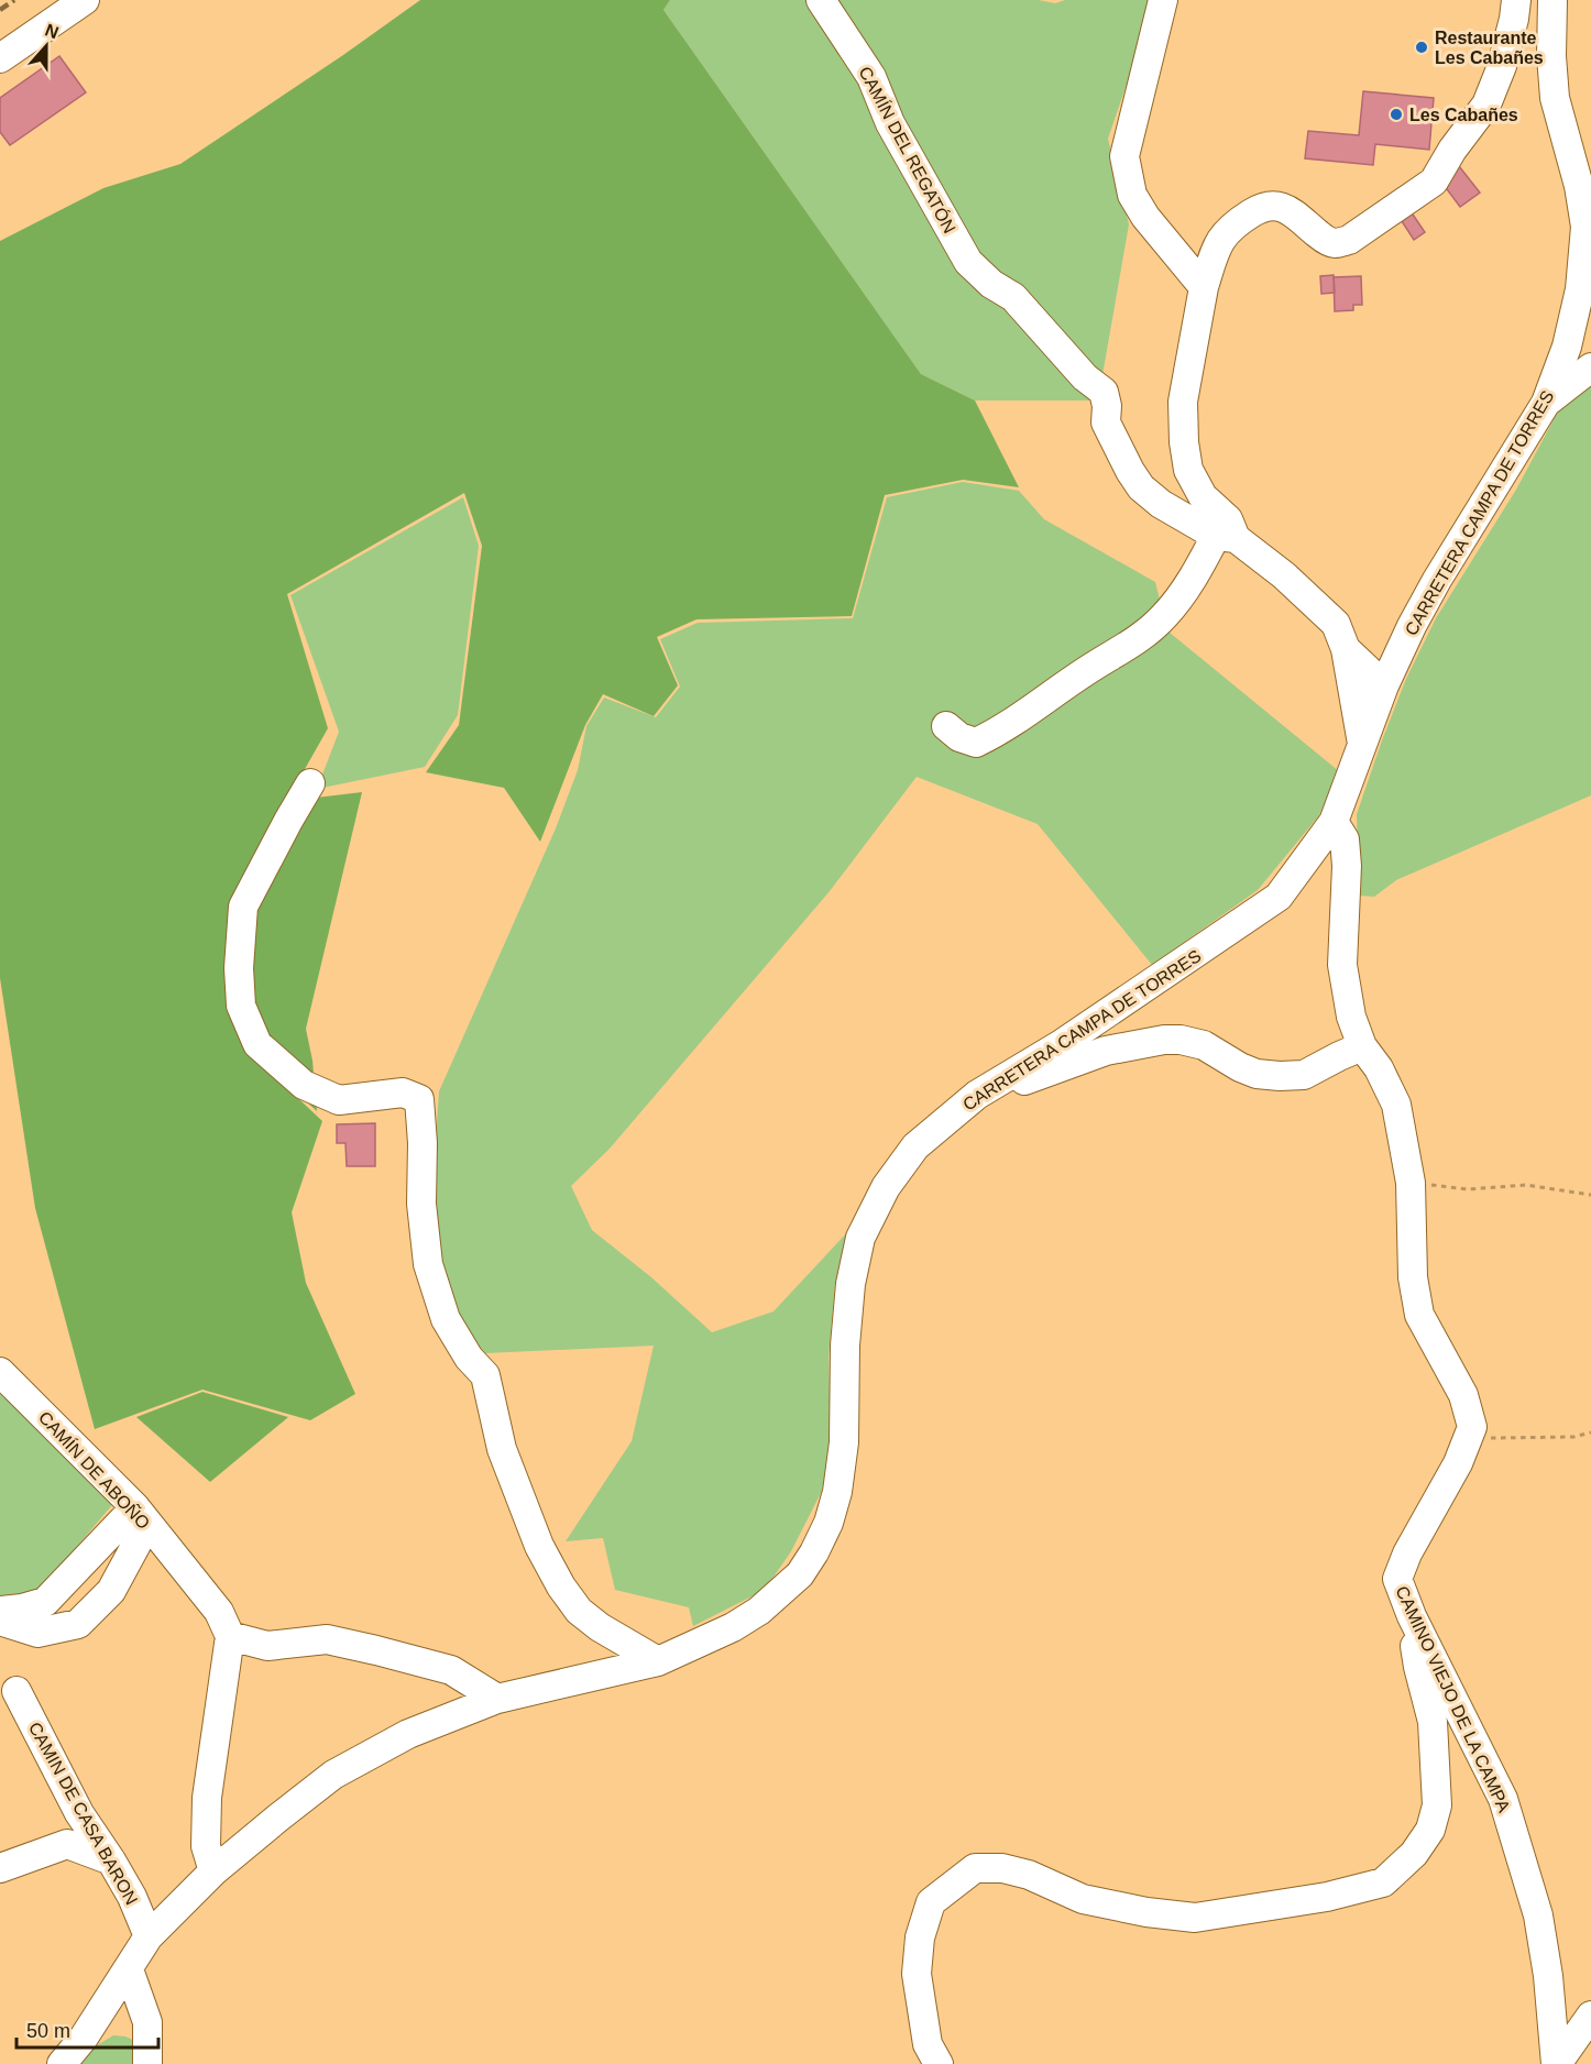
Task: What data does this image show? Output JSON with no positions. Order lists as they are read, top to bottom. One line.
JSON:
{"streets":{"street":["CAMÍN DEL REGATÓN","CARRETERA CAMPA DE TORRES","CAMÍN DE ABOÑO","CAMINO VIEJO DE LA CAMPA","CAMIN DE CASA BARON"]},"crossings":[["CARRETERA CAMPA DE TORRES","CAMINO VIEJO DE LA CAMPA"],["CARRETERA CAMPA DE TORRES","CAMIN DE CASA BARON"]],"places":["Restaurante Les Cabañes","Les Cabañes"],"scale_bar":"50 m","north":"top"}
